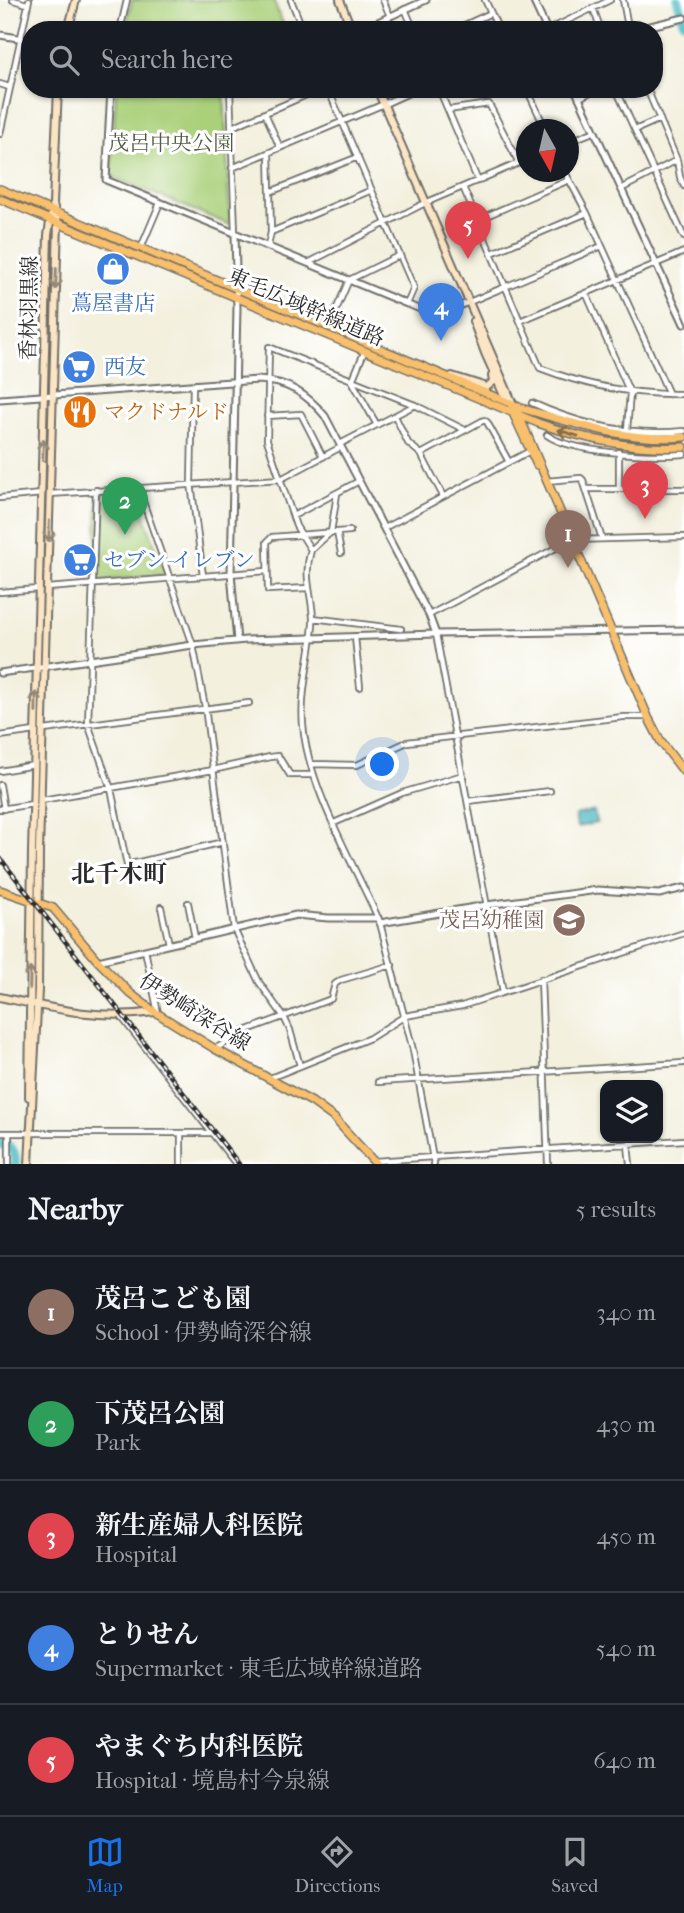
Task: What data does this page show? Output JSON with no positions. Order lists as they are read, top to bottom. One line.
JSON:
{"streets":{"main road":["東毛広域幹線道路","香林羽黒線","伊勢崎深谷線"]},"crossings":[["東毛広域幹線道路","香林羽黒線"],["香林羽黒線","伊勢崎深谷線"]],"districts":["北千木町"],"parks":["茂呂中央公園"],"places":{"shop":["蔦屋書店"],"supermarket":["西友","セブン-イレブン"],"restaurant":["マクドナルド"],"school or university":["茂呂幼稚園"]},"north":"bottom","page":{"search":"Search here","pins":["5","4","3","2","1"],"heading":["Nearby","5 results"],"list":[{"mark":"1","name":"茂呂こども園","note":"School · 伊勢崎深谷線","value":"340 m"},{"mark":"2","name":"下茂呂公園","note":"Park","value":"430 m"},{"mark":"3","name":"新生産婦人科医院","note":"Hospital","value":"450 m"},{"mark":"4","name":"とりせん","note":"Supermarket · 東毛広域幹線道路","value":"540 m"},{"mark":"5","name":"やまぐち内科医院","note":"Hospital · 境島村今泉線","value":"640 m"}],"nav":["Map","Directions","Saved"]}}
